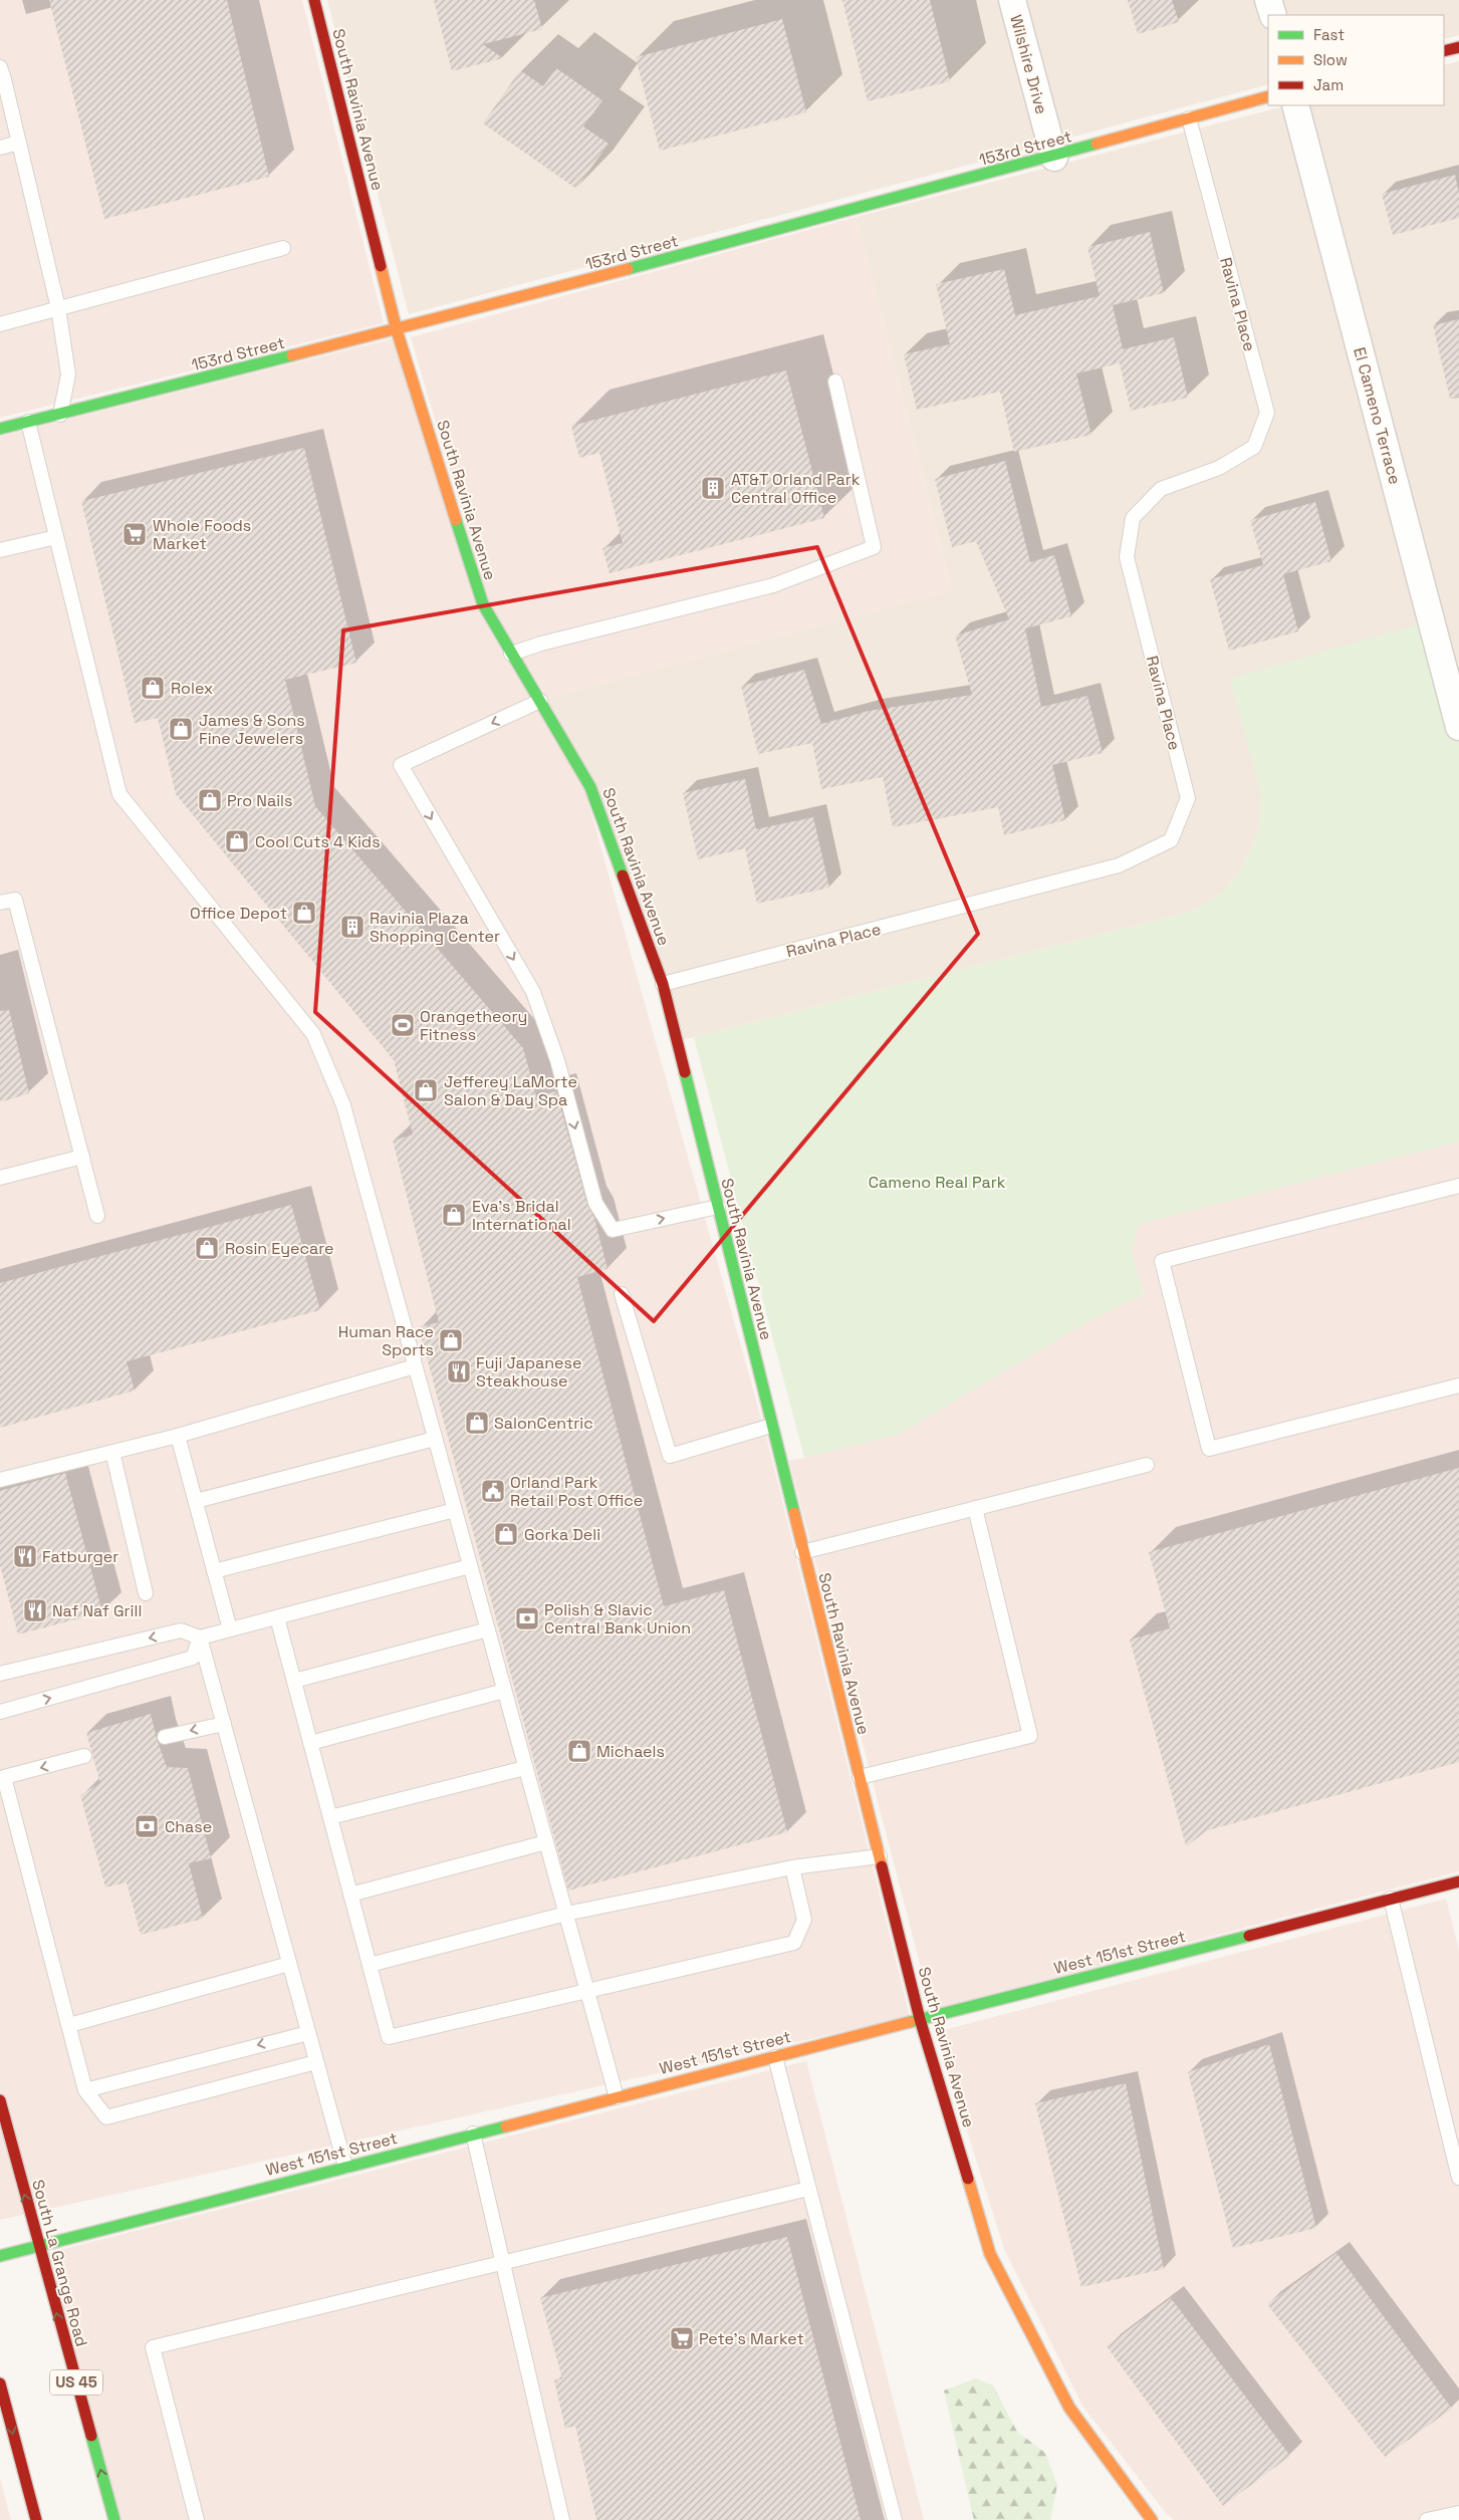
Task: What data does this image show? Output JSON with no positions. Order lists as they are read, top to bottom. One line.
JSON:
{"streets":{"main road":["South Ravinia Avenue","153rd Street","West 151st Street","South La Grange Road","US 45"],"street":["Wilshire Drive","El Cameno Terrace"],"lane":["Ravina Place"]},"crossings":[["Wilshire Drive","153rd Street"],["South Ravinia Avenue","153rd Street"],["South Ravinia Avenue","Ravina Place"],["South Ravinia Avenue","West 151st Street"],["153rd Street","Ravina Place"],["West 151st Street","South La Grange Road"]],"parks":["Cameno Real Park"],"places":{"building":["AT&T Orland Park Central Office","Ravinia Plaza Shopping Center"],"supermarket":["Whole Foods Market","Pete's Market"],"shop":["Rolex","James & Sons Fine Jewelers","Pro Nails","Cool Cuts 4 Kids","Office Depot","Jefferey LaMorte Salon & Day Spa","Eva's Bridal International","Rosin Eyecare","Human Race Sports","SalonCentric","Gorka Deli","Michaels"],"sports":["Orangetheory Fitness"],"restaurant":["Fuji Japanese Steakhouse","Fatburger","Naf Naf Grill"],"public building":["Orland Park Retail Post Office"],"bank":["Polish & Slavic Central Bank Union","Chase"]},"legend":["Fast","Slow","Jam"]}
